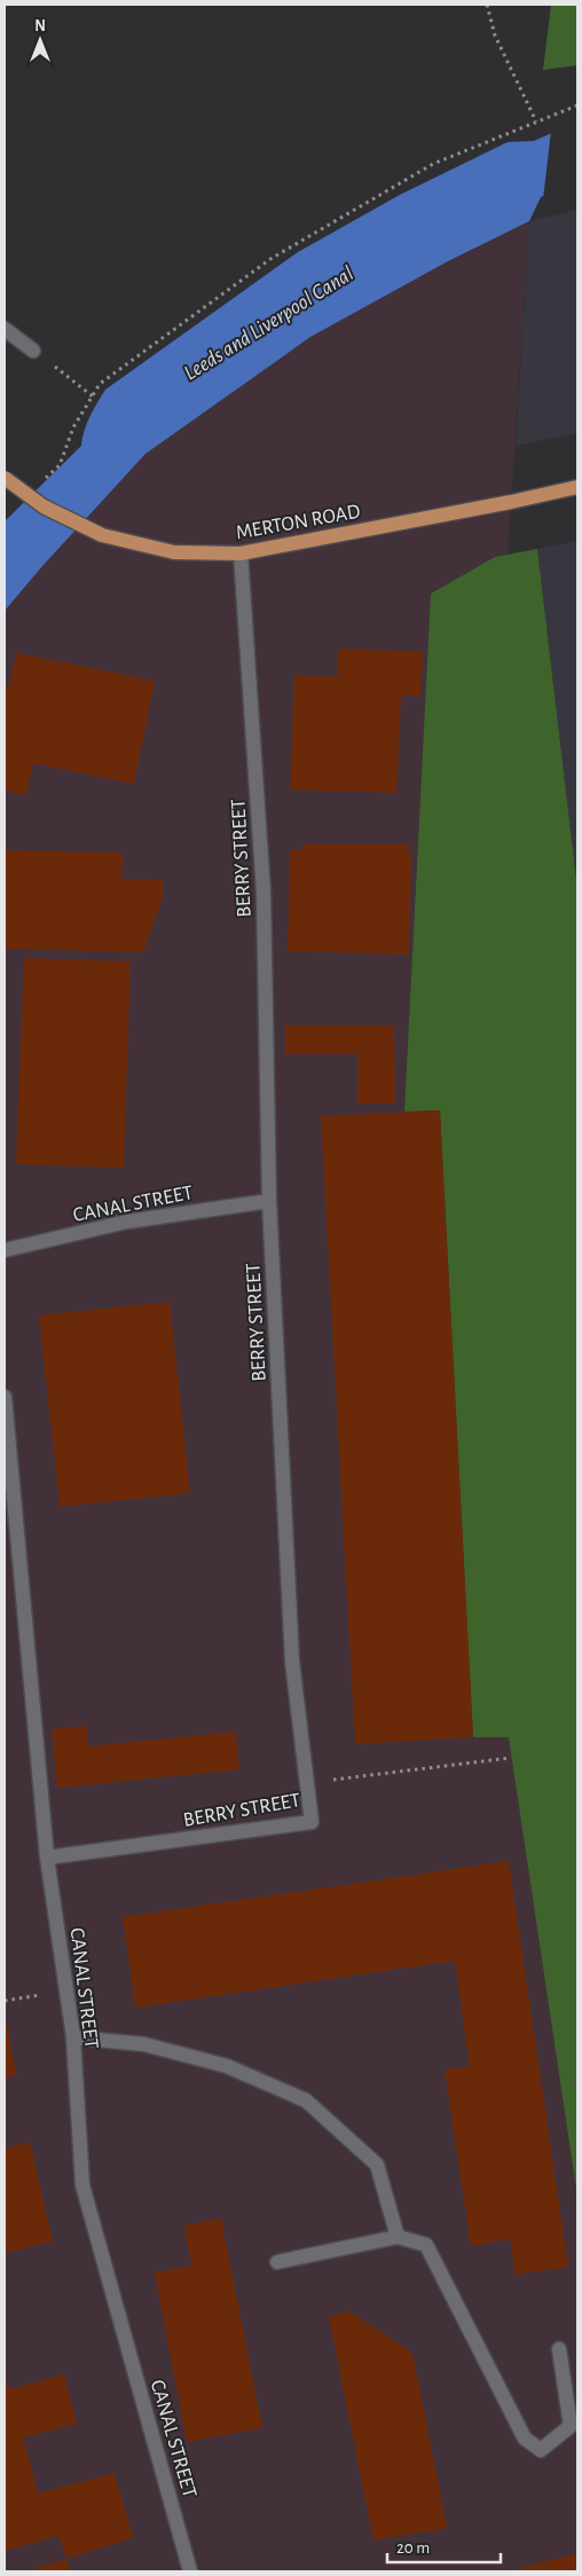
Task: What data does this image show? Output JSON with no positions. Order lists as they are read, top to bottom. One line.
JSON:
{"streets":{"main road":["MERTON ROAD"],"street":["BERRY STREET","CANAL STREET"]},"crossings":[["MERTON ROAD","BERRY STREET"],["BERRY STREET","CANAL STREET"]],"water":["Leeds and Liverpool Canal"],"scale_bar":"20 m","north":"top"}
